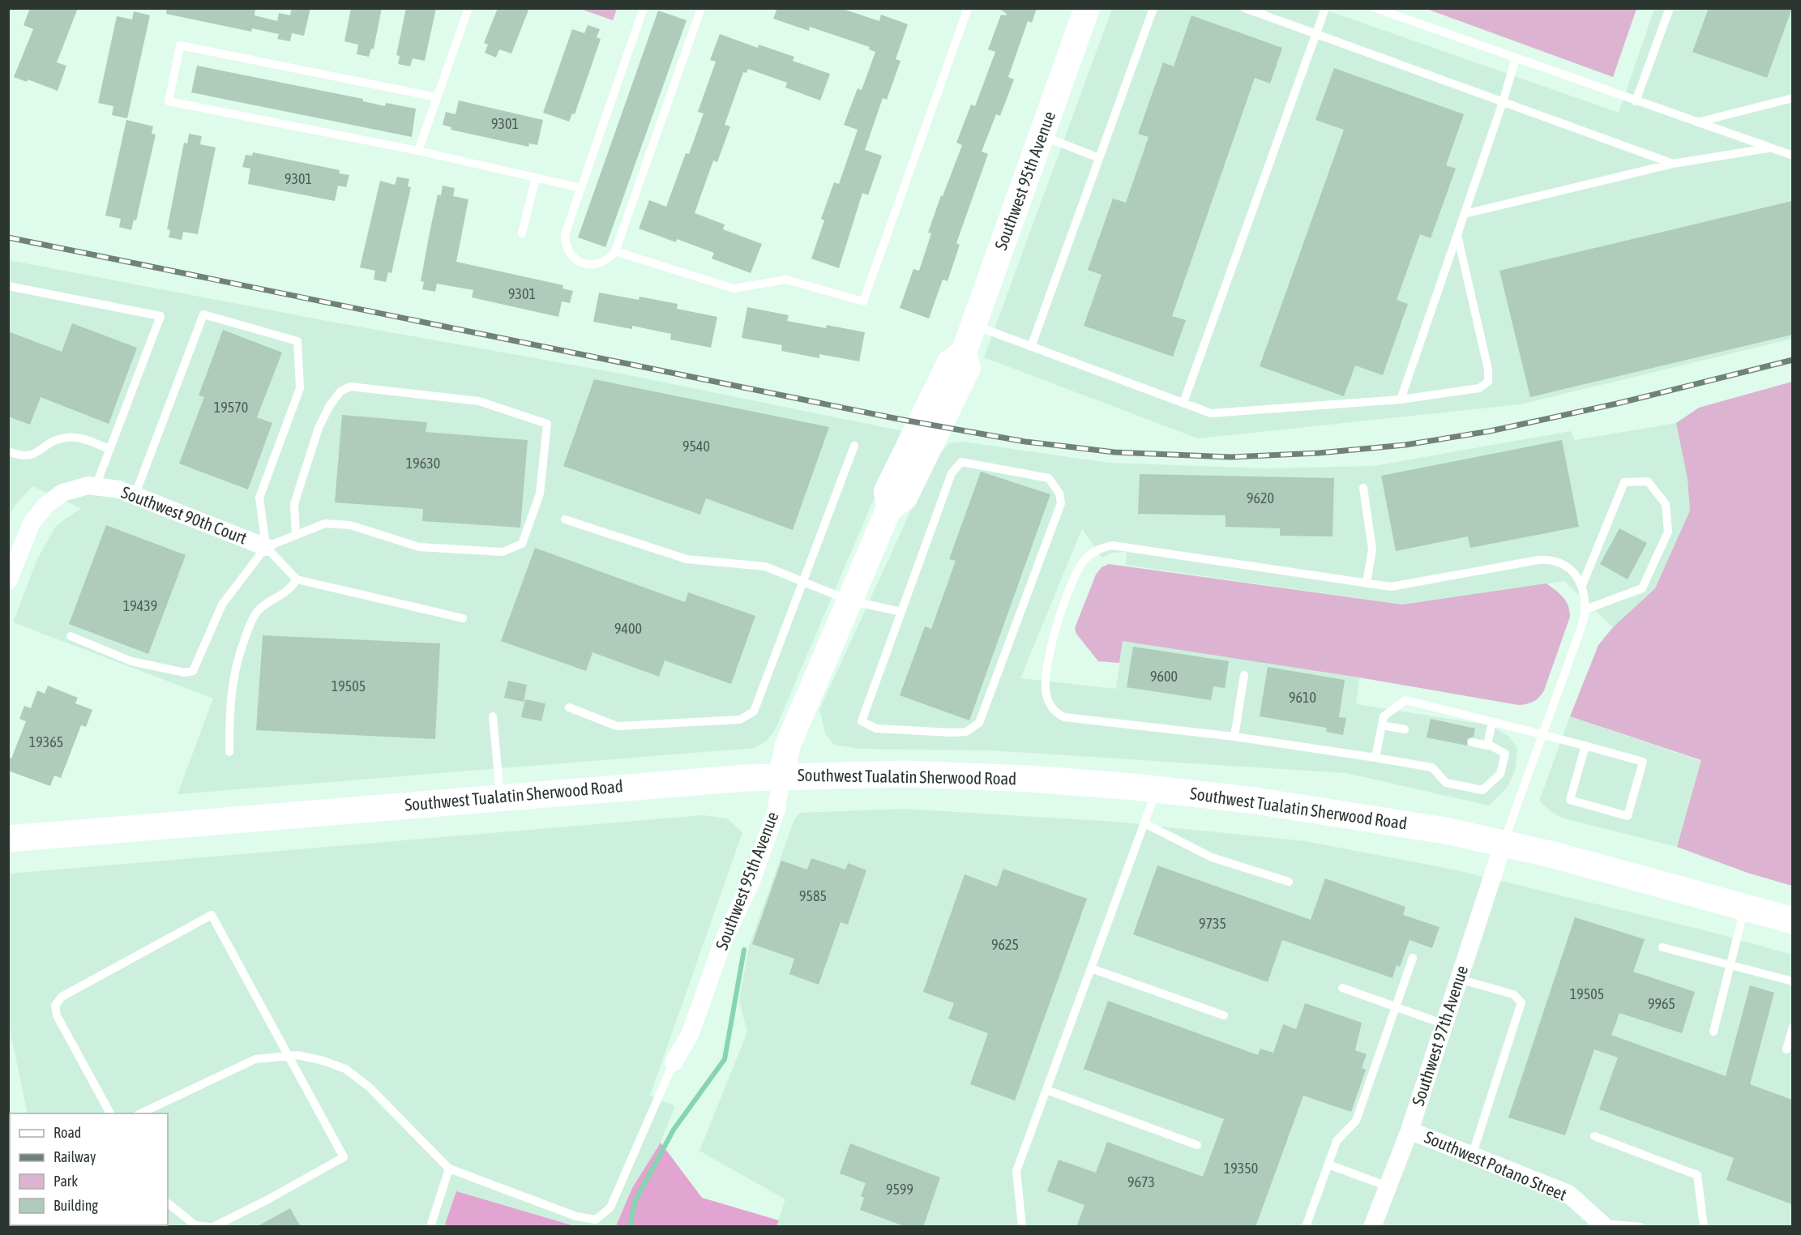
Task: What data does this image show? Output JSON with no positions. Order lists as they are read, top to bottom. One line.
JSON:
{"streets":{"highway":["Southwest Tualatin Sherwood Road"],"street":["Southwest 95th Avenue","Southwest 90th Court","Southwest 97th Avenue","Southwest Potano Street"]},"crossings":[["Southwest 95th Avenue","Southwest Tualatin Sherwood Road"],["Southwest Tualatin Sherwood Road","Southwest 97th Avenue"],["Southwest 97th Avenue","Southwest Potano Street"]],"house_numbers":["9301","9301","9301","19570","9540","19630","9620","19439","9400","9600","19505","9610","19365","9585","9735","9625","19505","9965","19350","9673","9599"],"legend":["Road","Railway","Park","Building"]}
